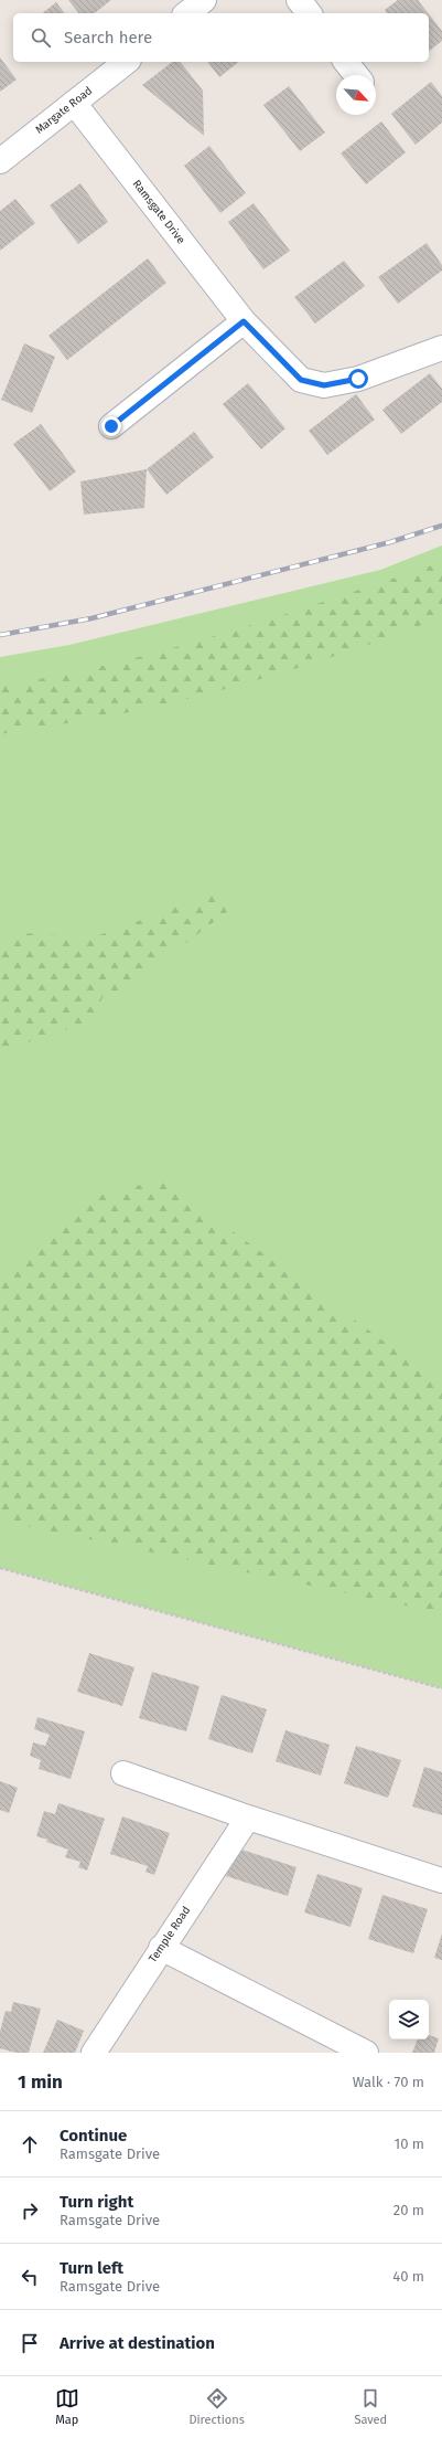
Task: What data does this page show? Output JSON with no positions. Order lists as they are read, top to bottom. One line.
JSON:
{"streets":{"street":["Margate Road","Ramsgate Drive","Temple Road"]},"crossings":[["Margate Road","Ramsgate Drive"]],"north":"bottom right","page":{"search":"Search here","heading":["1 min","Walk · 70 m"],"list":[["Continue","Ramsgate Drive","10 m"],["Turn right","Ramsgate Drive","20 m"],["Turn left","Ramsgate Drive","40 m"],"Arrive at destination"],"nav":["Map","Directions","Saved"]}}
